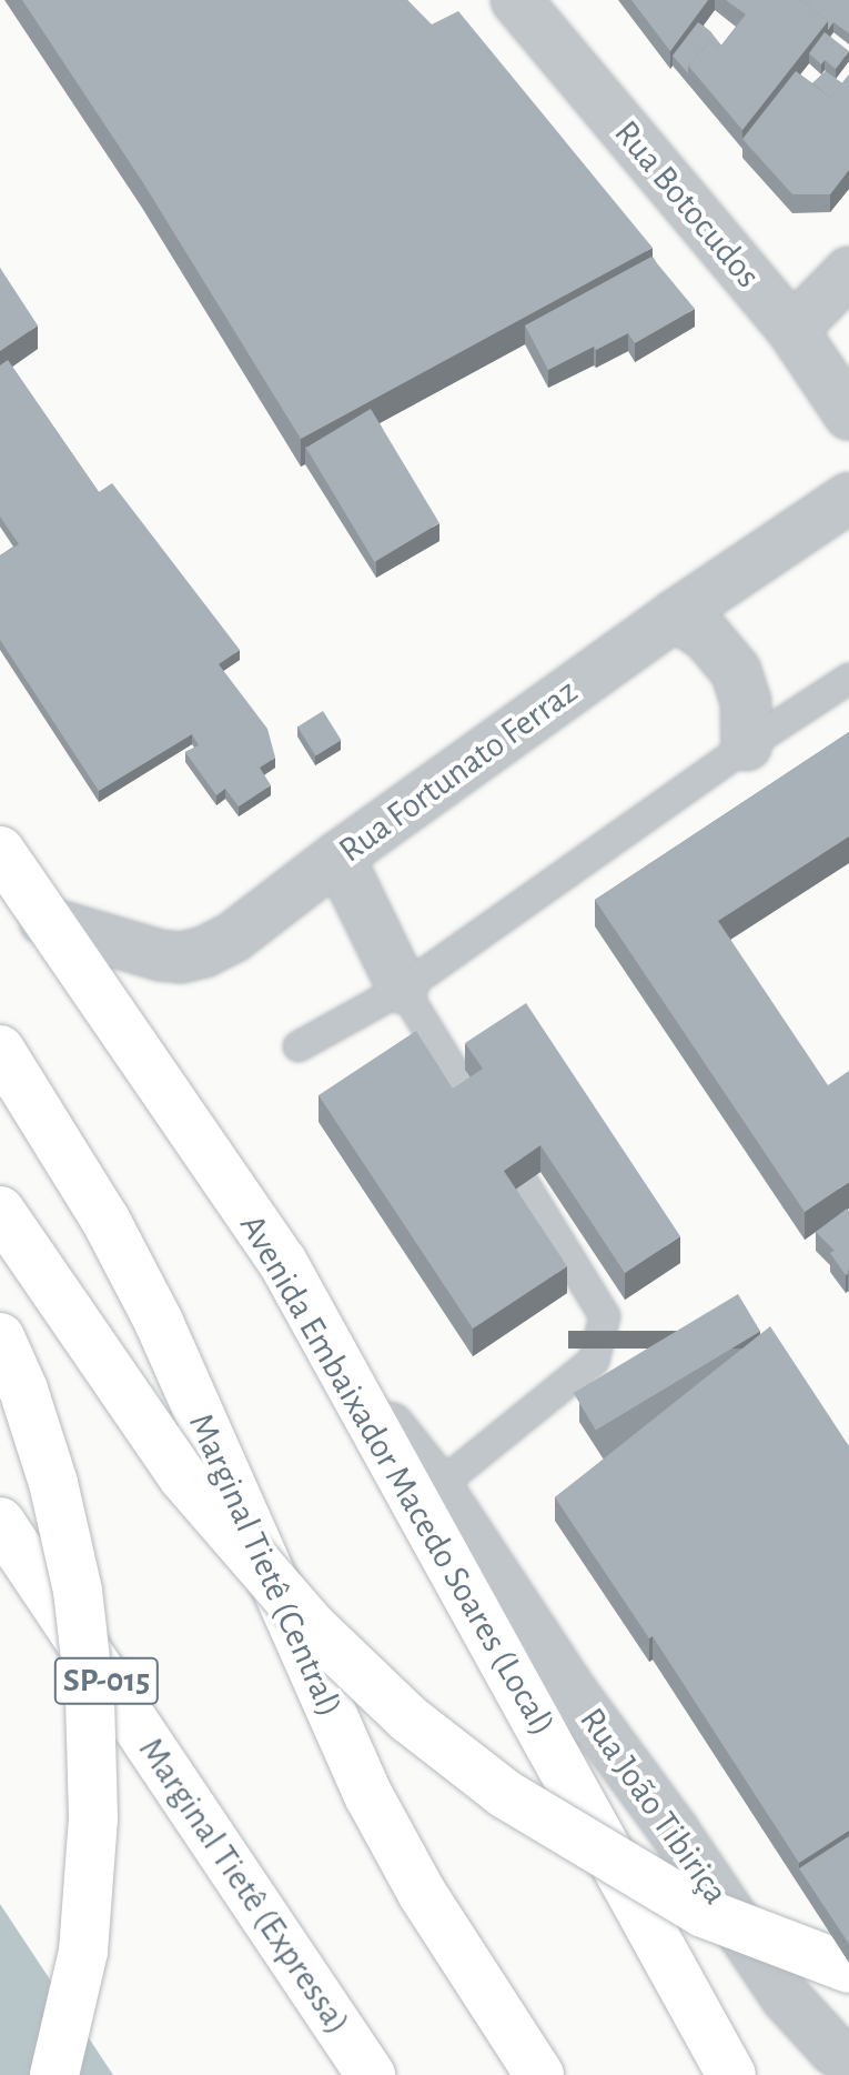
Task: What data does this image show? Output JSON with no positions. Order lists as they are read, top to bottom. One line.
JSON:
{"streets":{"highway":["Avenida Embaixador Macedo Soares (Local)","Marginal Tietê (Central)","SP-015","Marginal Tietê (Expressa)"],"street":["Rua Botocudos","Rua Fortunato Ferraz","Rua João Tibiriça"]},"crossings":[["Rua Fortunato Ferraz","Avenida Embaixador Macedo Soares (Local)"],["Avenida Embaixador Macedo Soares (Local)","Rua João Tibiriça"]]}
